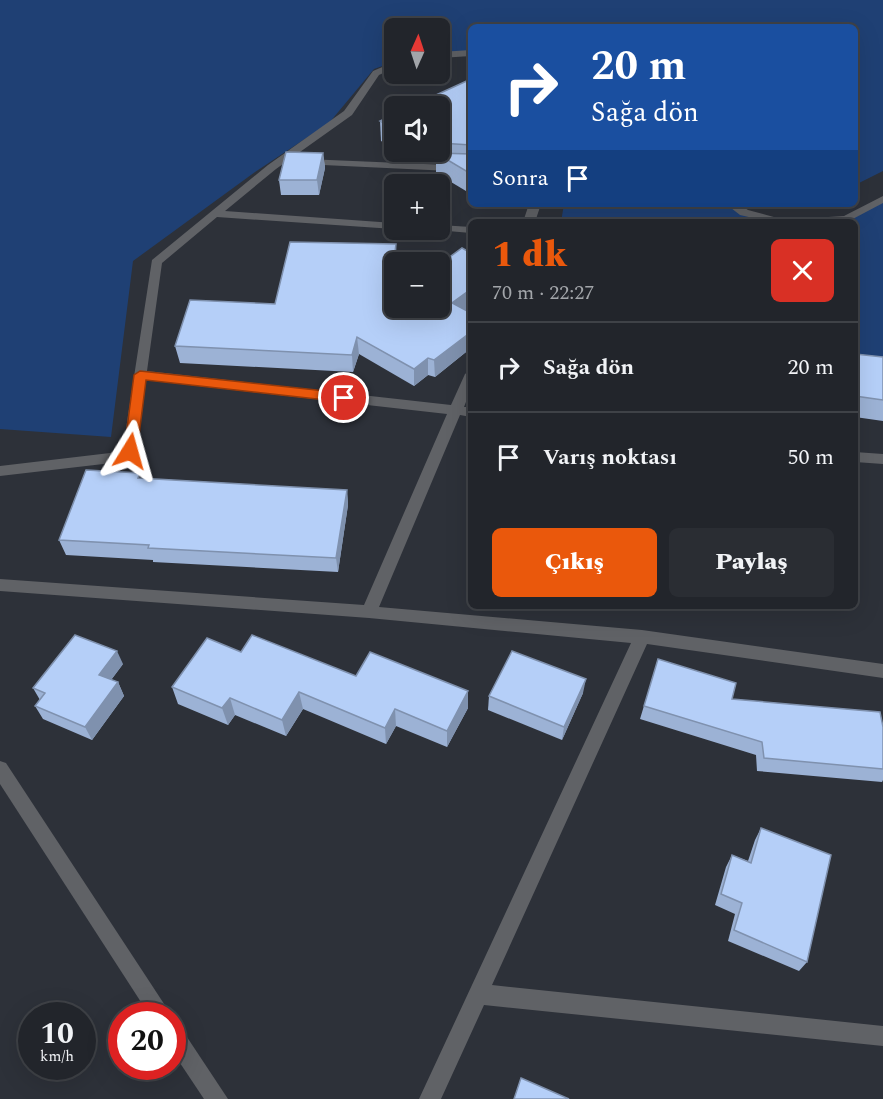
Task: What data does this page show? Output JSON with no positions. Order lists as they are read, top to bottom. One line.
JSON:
{"north":"top","page":{"map_buttons":["+","−"],"turn":["20 m","Sağa dön"],"then":"Sonra","heading":["1 dk","70 m · 22:27"],"list":[{"name":"Sağa dön","value":"20 m"},{"name":"Varış noktası","value":"50 m"}],"buttons":["Çıkış","Paylaş"],"speed":"10 km/h","limit":"20"}}
